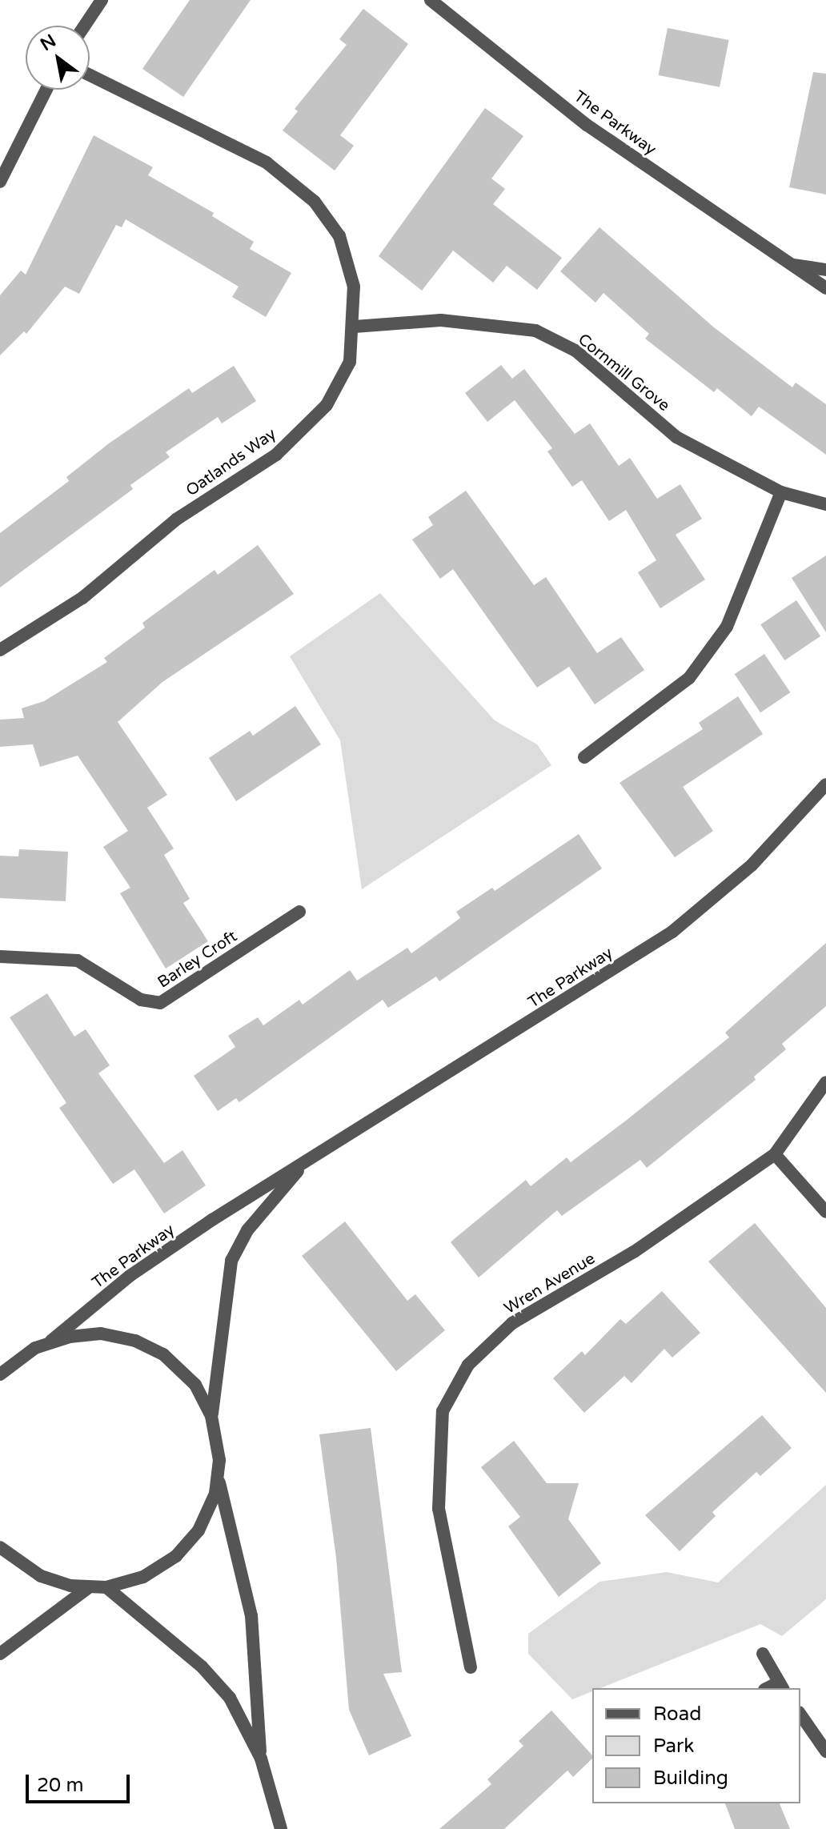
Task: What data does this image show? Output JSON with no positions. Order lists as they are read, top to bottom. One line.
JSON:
{"streets":{"street":["The Parkway","Cornmill Grove","Oatlands Way","Barley Croft","Wren Avenue"]},"crossings":[["Cornmill Grove","Oatlands Way"]],"legend":["Road","Park","Building"],"scale_bar":"20 m","north":"top left"}
